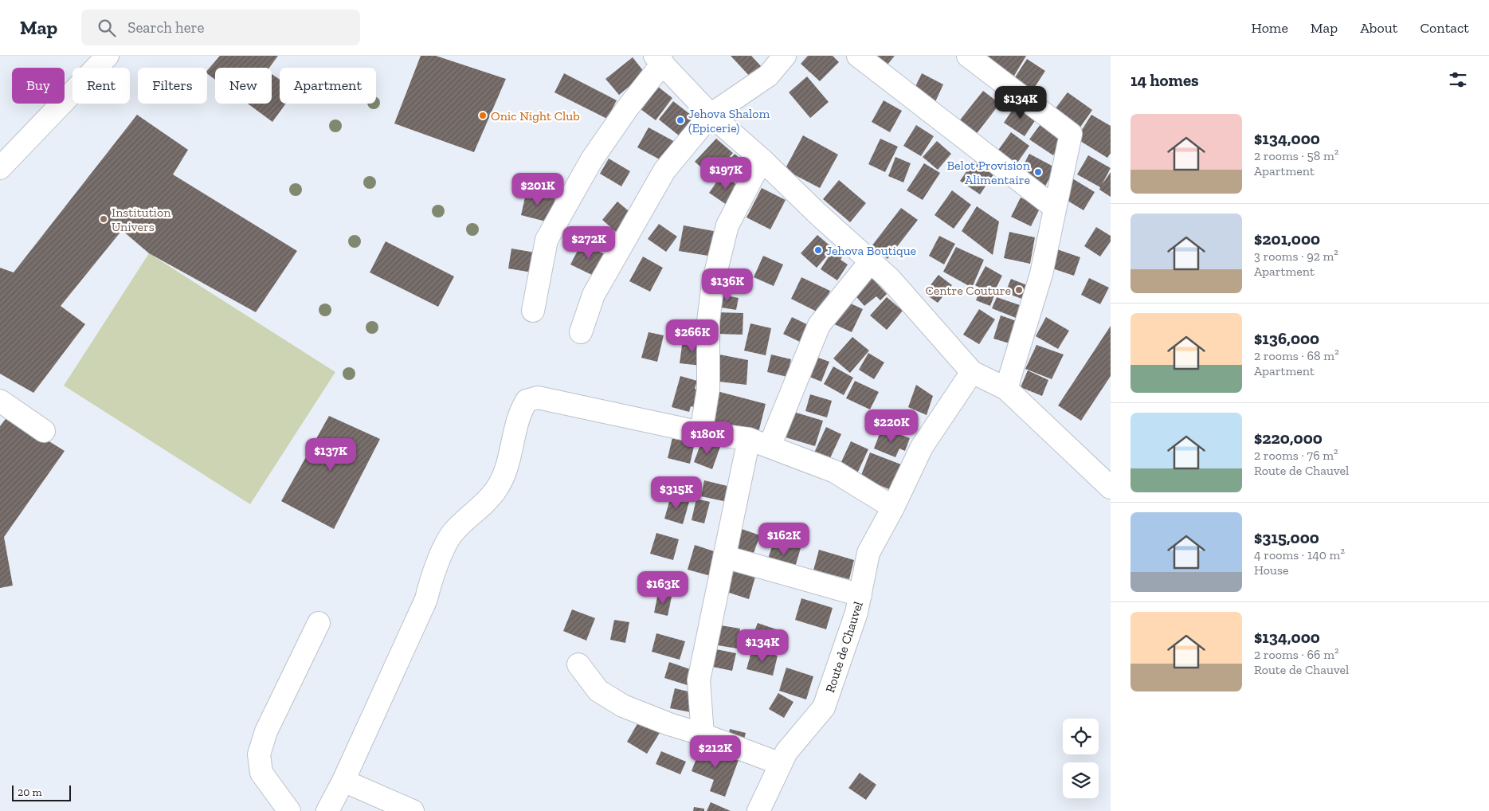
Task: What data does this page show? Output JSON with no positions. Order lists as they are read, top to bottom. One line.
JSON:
{"streets":{"street":["Route de Chauvel"]},"places":["Onic Night Club","Jehova Shalom (Epicerie)","Belot Provision Alimentaire","Institution Univers","Jehova Boutique","Centre Couture"],"scale_bar":"20 m","page":{"header":"Map","search":"Search here","nav":["Home","Map","About","Contact"],"heading":"14 homes","chip":["Buy","Rent","Filters","New","Apartment"],"price":["$134K","$197K","$201K","$272K","$136K","$266K","$220K","$180K","$137K","$315K","$162K","$163K","$134K","$212K"],"list":[{"name":"$134,000","note":"2 rooms · 58 m² · Apartment"},{"name":"$201,000","note":"3 rooms · 92 m² · Apartment"},{"name":"$136,000","note":"2 rooms · 68 m² · Apartment"},{"name":"$220,000","note":"2 rooms · 76 m² · Route de Chauvel"},{"name":"$315,000","note":"4 rooms · 140 m² · House"},{"name":"$134,000","note":"2 rooms · 66 m² · Route de Chauvel"}],"scale":"20 m"}}
